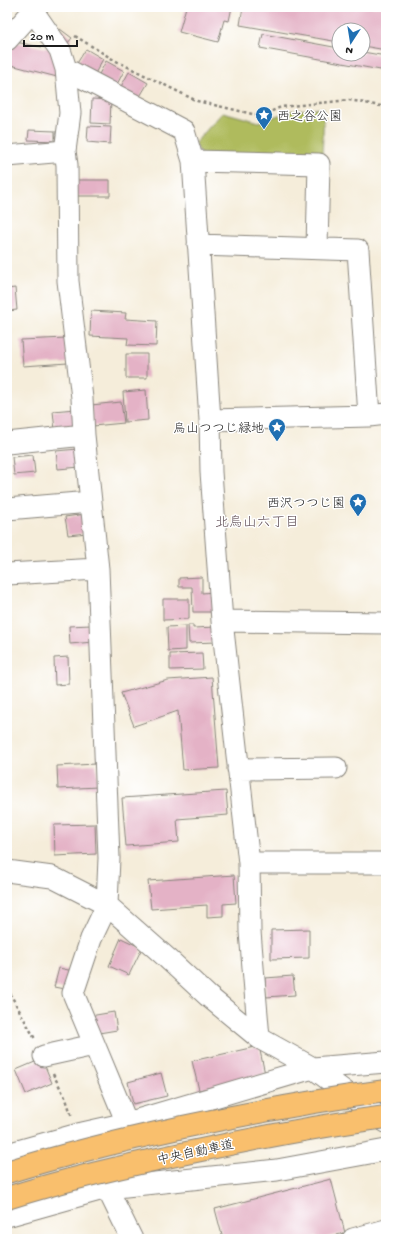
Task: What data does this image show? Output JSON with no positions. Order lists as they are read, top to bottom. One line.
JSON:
{"streets":{"highway":["中央自動車道"]},"districts":["北烏山六丁目"],"places":{"place":["西之谷公園","烏山つつじ緑地","西沢つつじ園"]},"scale_bar":"20 m","north":"bottom"}
